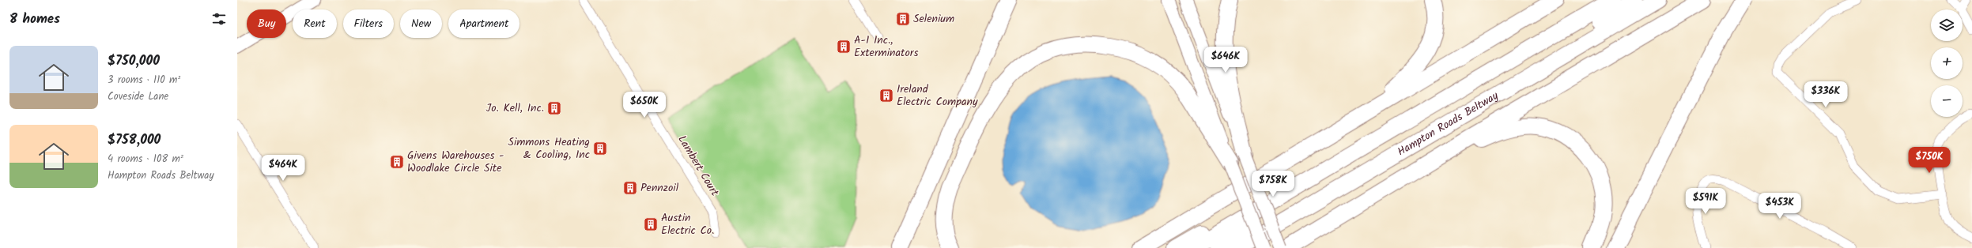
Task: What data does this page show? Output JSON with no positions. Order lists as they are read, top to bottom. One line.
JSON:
{"streets":{"highway":["Hampton Roads Beltway"],"street":["Lambert Court"]},"places":{"building":["Selenium","A-1 Inc., Exterminators","Ireland Electric Company","Jo. Kell, Inc.","Simmons Heating & Cooling, Inc","Givens Warehouses - Woodlake Circle Site","Pennzoil","Austin Electric Co."]},"page":{"heading":"8 homes","map_buttons":["+","−"],"chip":["Buy","Rent","Filters","New","Apartment"],"list":[{"name":"$750,000","note":"3 rooms · 110 m² · Coveside Lane"},{"name":"$758,000","note":"4 rooms · 108 m² · Hampton Roads Beltway"}],"price":["$646K","$336K","$650K","$750K","$464K","$758K","$591K","$453K"]}}
